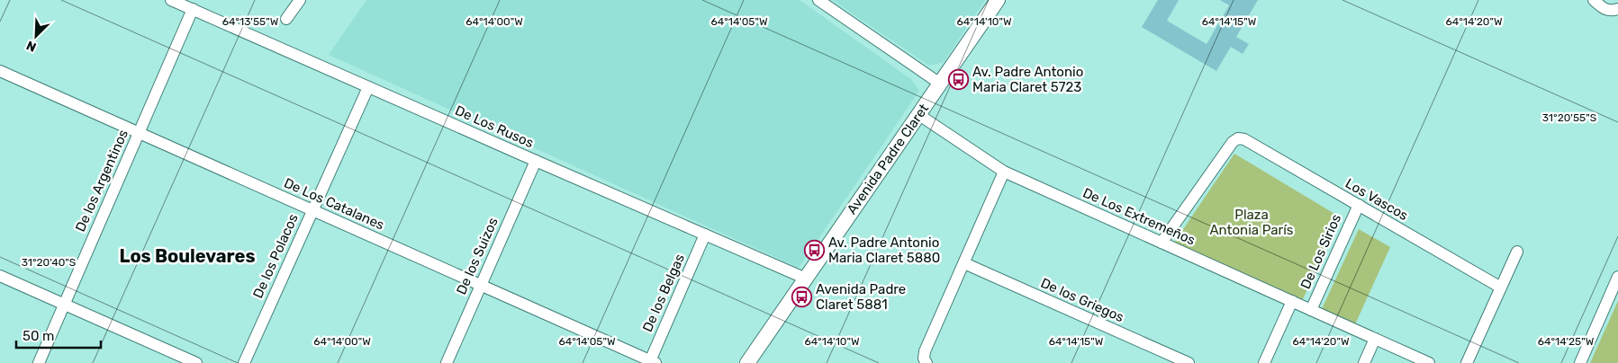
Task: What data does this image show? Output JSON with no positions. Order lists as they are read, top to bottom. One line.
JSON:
{"streets":{"main road":["Avenida Padre Claret"],"street":["De Los Rusos","De los Argentinos","Los Vascos","De Los Catalanes","De Los Extremeños","De Los Sirios","De los Polacos","De los Suizos","De los Belgas","De los Griegos"]},"crossings":[["De Los Rusos","Avenida Padre Claret"],["De Los Rusos","De los Argentinos"],["De Los Rusos","De los Polacos"],["De Los Rusos","De los Suizos"],["De Los Rusos","De los Belgas"],["Avenida Padre Claret","De Los Extremeños"],["De los Argentinos","De Los Catalanes"],["Los Vascos","De Los Extremeños"],["Los Vascos","De Los Sirios"],["De Los Catalanes","De los Polacos"],["De Los Catalanes","De los Suizos"],["De Los Catalanes","De los Belgas"],["De Los Extremeños","De Los Sirios"]],"districts":["Los Boulevares"],"parks":["Plaza Antonia París"],"places":{"bus stop":["Av. Padre Antonio Maria Claret 5723","Av. Padre Antonio Maria Claret 5880","Avenida Padre Claret 5881"]},"scale_bar":"50 m","north":"bottom left","coordinates":["64°13'55\"W","64°14'00\"W","64°14'05\"W","64°14'10\"W","64°14'15\"W","64°14'20\"W","31°20'55\"S","31°20'40\"S","64°14'25\"W"]}
